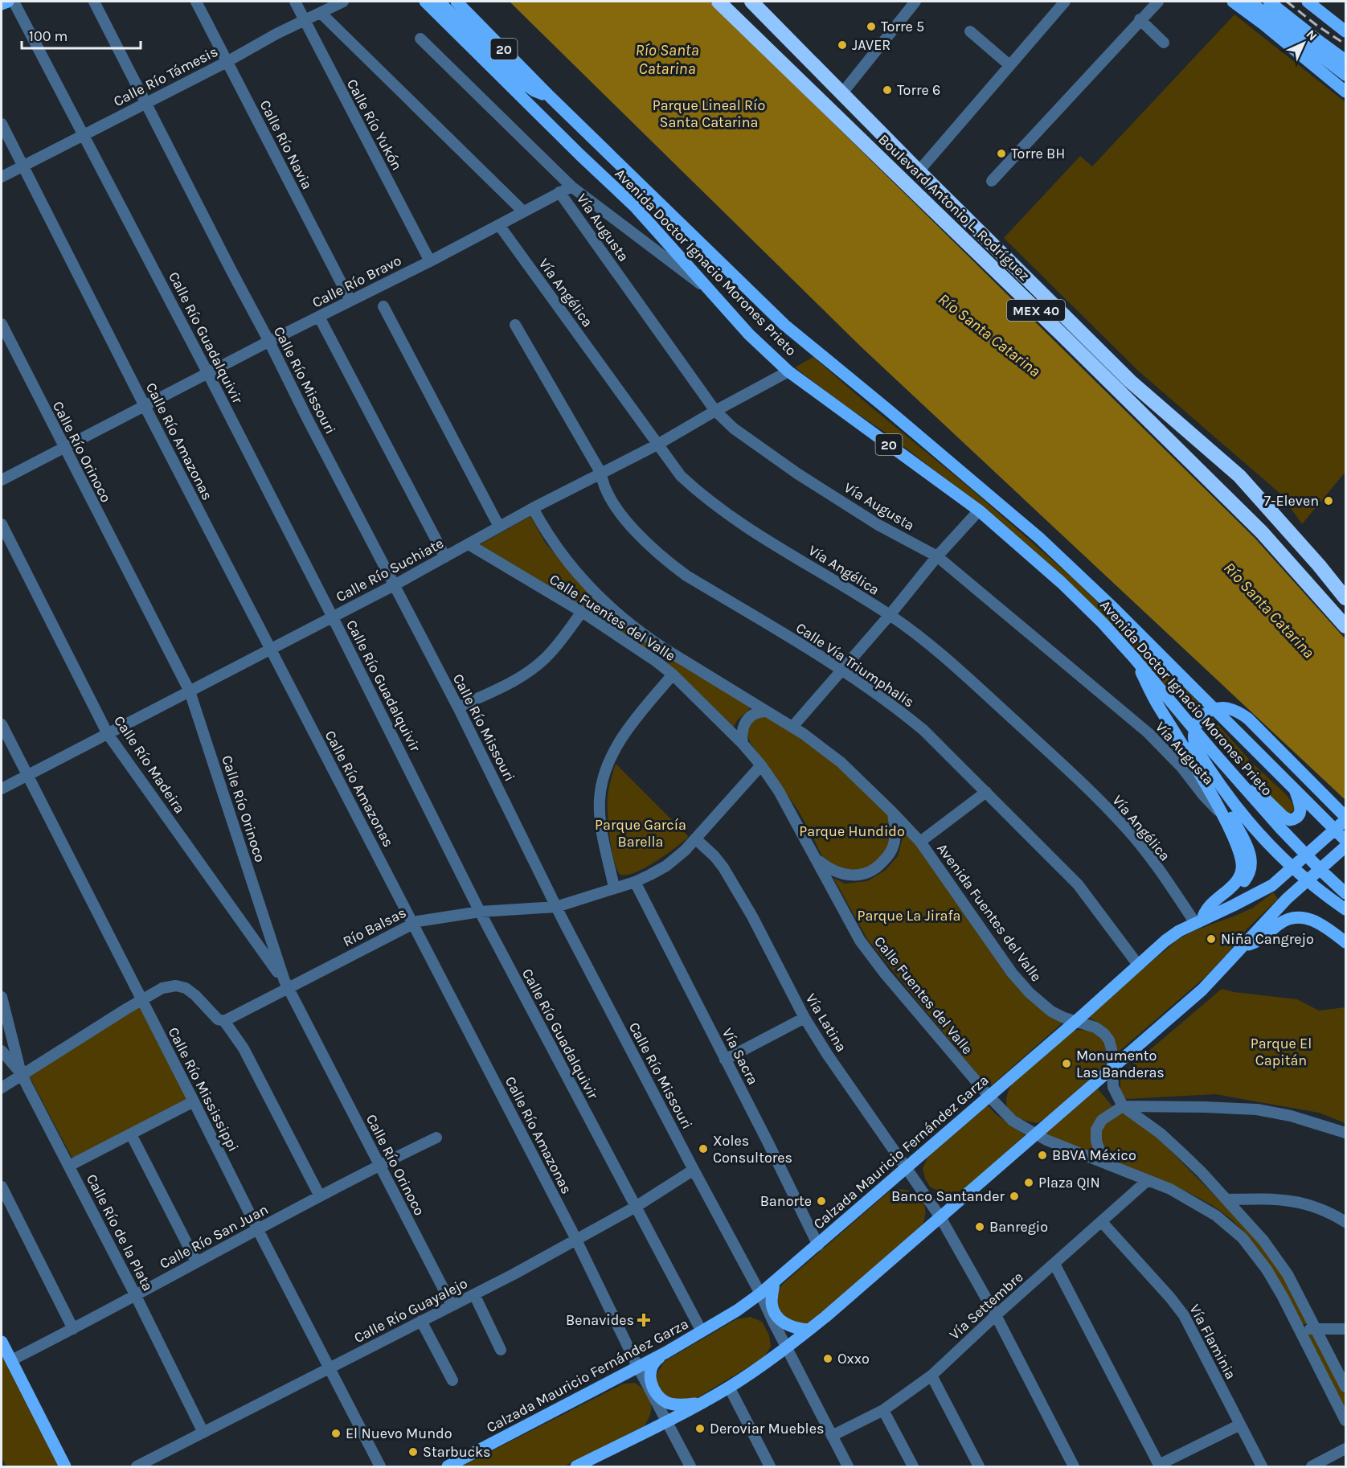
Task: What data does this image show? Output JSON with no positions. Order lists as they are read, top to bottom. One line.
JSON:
{"streets":{"highway":["Boulevard Antonio L. Rodríguez","MEX 40"],"main road":["20","Avenida Doctor Ignacio Morones Prieto","Calzada Mauricio Fernández Garza"],"street":["Calle Río Támesis","Calle Río Yukón","Calle Río Navia","Vía Augusta","Calle Río Bravo","Vía Angélica","Calle Río Guadalquivir","Calle Río Missouri","Calle Río Amazonas","Calle Río Orinoco","Calle Río Suchiate","Calle Fuentes del Valle","Calle Vía Triumphalis","Calle Río Madeira","Avenida Fuentes del Valle","Río Balsas","Vía Latina","Vía Sacra","Calle Río Mississippi","Calle Río de la Plata","Calle Río San Juan","Vía Settembre","Calle Río Guayalejo","Vía Flaminia"]},"crossings":[["Calle Río Támesis","Calle Río Yukón"],["Calle Río Támesis","Calle Río Navia"],["Calle Río Támesis","Calle Río Guadalquivir"],["Calle Río Támesis","Calle Río Missouri"],["Calle Río Támesis","Calle Río Amazonas"],["Calle Río Yukón","Calle Río Bravo"],["Calle Río Navia","Calle Río Bravo"],["Vía Augusta","Calle Río Bravo"],["Vía Augusta","Calle Río Suchiate"],["Avenida Doctor Ignacio Morones Prieto","Calle Río Suchiate"],["Calle Río Bravo","Vía Angélica"],["Calle Río Bravo","Calle Río Guadalquivir"],["Calle Río Bravo","Calle Río Missouri"],["Calle Río Bravo","Calle Río Amazonas"],["Calle Río Bravo","Calle Río Orinoco"],["Vía Angélica","Calle Río Suchiate"],["Vía Angélica","Calzada Mauricio Fernández Garza"],["Calle Río Guadalquivir","Calle Río Suchiate"],["Calle Río Guadalquivir","Río Balsas"],["Calle Río Guadalquivir","Calzada Mauricio Fernández Garza"],["Calle Río Guadalquivir","Calle Río Guayalejo"],["Calle Río Missouri","Calle Río Suchiate"],["Calle Río Missouri","Río Balsas"],["Calle Río Missouri","Calzada Mauricio Fernández Garza"],["Calle Río Missouri","Vía Settembre"],["Calle Río Missouri","Calle Río Guayalejo"],["Calle Río Amazonas","Calle Río Suchiate"],["Calle Río Amazonas","Río Balsas"],["Calle Río Amazonas","Calzada Mauricio Fernández Garza"],["Calle Río Amazonas","Calle Río Guayalejo"],["Calle Río Orinoco","Calle Río Suchiate"],["Calle Río Orinoco","Calle Río Madeira"],["Calle Río Orinoco","Río Balsas"],["Calle Río Orinoco","Calle Río San Juan"],["Calle Río Orinoco","Calle Río Guayalejo"],["Calle Río Suchiate","Calle Fuentes del Valle"],["Calle Río Suchiate","Calle Vía Triumphalis"],["Calle Río Suchiate","Calle Río Madeira"],["Calle Río Suchiate","Avenida Fuentes del Valle"],["Calle Río Suchiate","Calle Río Mississippi"],["Calle Fuentes del Valle","Río Balsas"],["Calle Fuentes del Valle","Calzada Mauricio Fernández Garza"],["Calle Fuentes del Valle","Vía Settembre"],["Calle Vía Triumphalis","Calzada Mauricio Fernández Garza"],["Calle Río Madeira","Río Balsas"],["Avenida Fuentes del Valle","Calzada Mauricio Fernández Garza"],["Río Balsas","Vía Latina"],["Río Balsas","Vía Sacra"],["Vía Latina","Calzada Mauricio Fernández Garza"],["Vía Latina","Vía Settembre"],["Vía Sacra","Calzada Mauricio Fernández Garza"],["Calle Río Mississippi","Calle Río San Juan"],["Calle Río Mississippi","Calle Río Guayalejo"],["Calle Río de la Plata","Calle Río San Juan"],["Calle Río de la Plata","Calle Río Guayalejo"],["Vía Settembre","Vía Flaminia"]],"water":["Río Santa Catarina"],"parks":["Parque Lineal Río Santa Catarina","Parque García Barella","Parque Hundido","Parque La Jirafa","Parque El Capitán"],"places":{"other":["Torre 5","JAVER","Torre 6","Torre BH","7-Eleven","Niña Cangrejo","Monumento Las Banderas","Xoles Consultores","BBVA México","Plaza QIN","Banco Santander","Banorte","Banregio","Oxxo","Deroviar Muebles","El Nuevo Mundo","Starbucks"],"health":["Benavides"]},"scale_bar":"100 m","north":"top right"}
